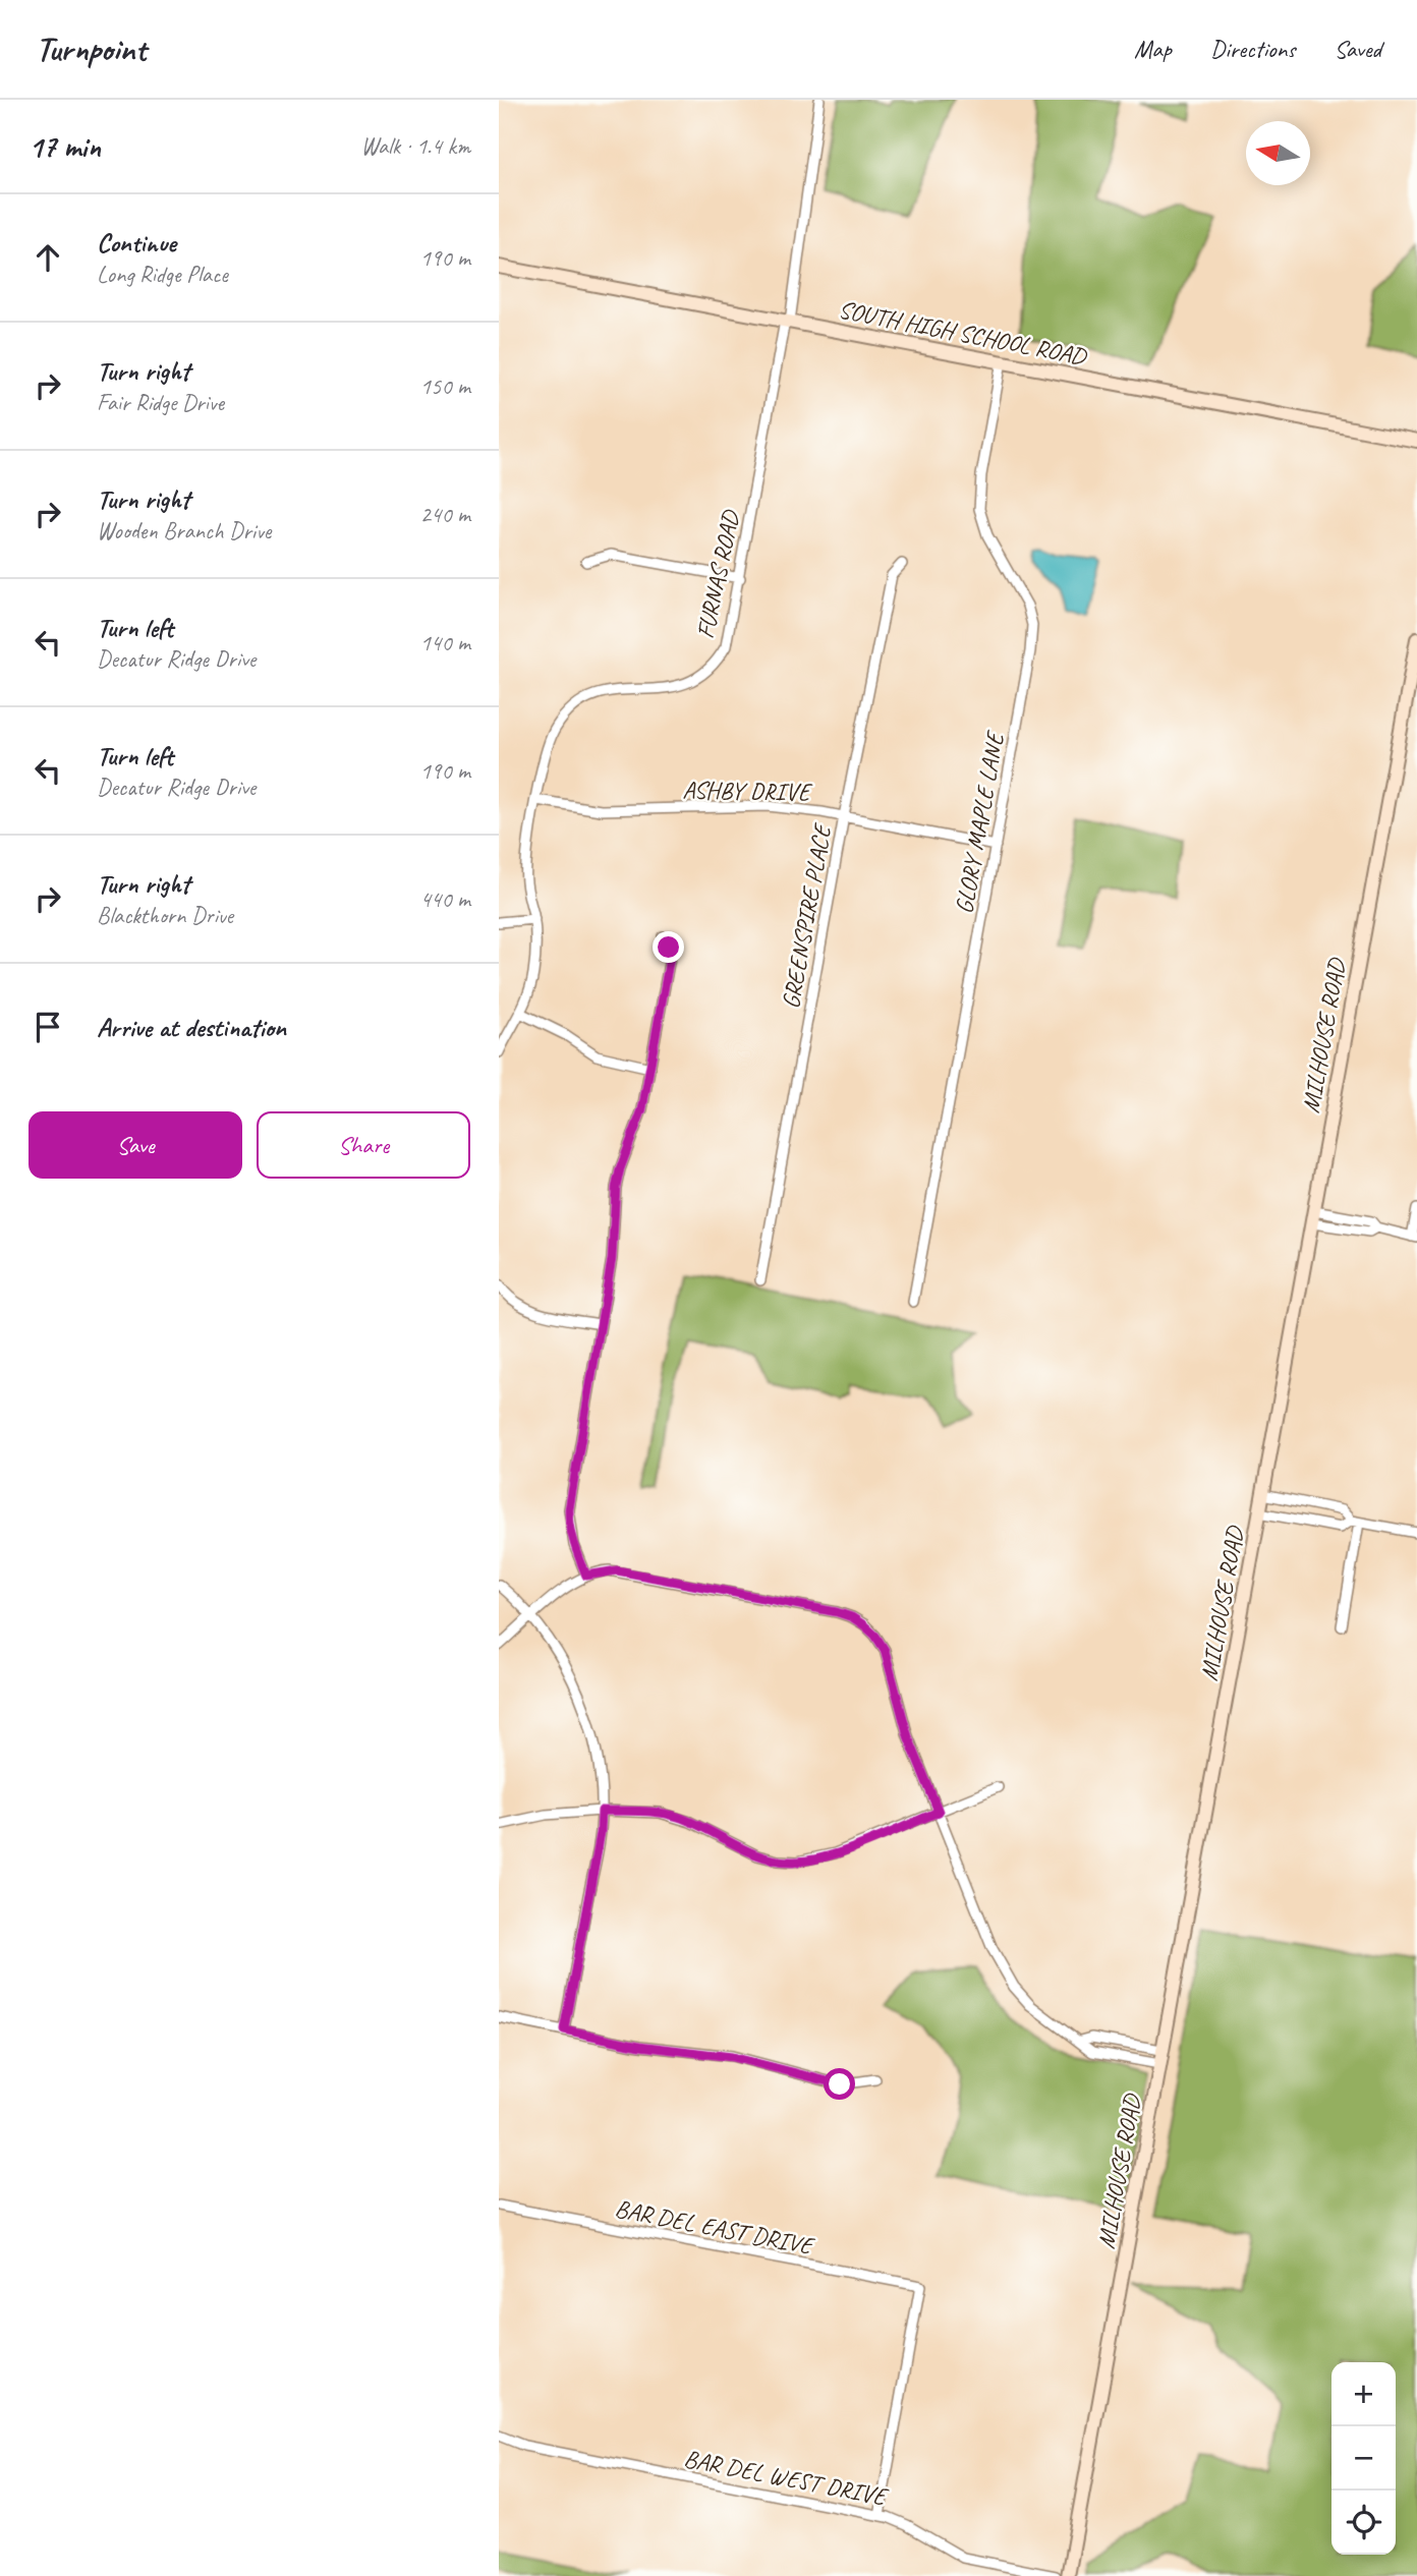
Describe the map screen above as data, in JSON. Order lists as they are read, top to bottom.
{
  "streets": {
    "street": [
      "SOUTH HIGH SCHOOL ROAD",
      "FURNAS ROAD",
      "ASHBY DRIVE",
      "GLORY MAPLE LANE",
      "GREENSPIRE PLACE",
      "MILHOUSE ROAD",
      "BAR DEL EAST DRIVE",
      "BAR DEL WEST DRIVE"
    ]
  },
  "crossings": [
    ["SOUTH HIGH SCHOOL ROAD", "FURNAS ROAD"],
    ["SOUTH HIGH SCHOOL ROAD", "GLORY MAPLE LANE"],
    ["FURNAS ROAD", "ASHBY DRIVE"],
    ["ASHBY DRIVE", "GLORY MAPLE LANE"],
    ["ASHBY DRIVE", "GREENSPIRE PLACE"],
    ["BAR DEL EAST DRIVE", "BAR DEL WEST DRIVE"]
  ],
  "north": "left",
  "page": {
    "header": "Turnpoint",
    "nav": ["Map", "Directions", "Saved"],
    "heading": ["17 min", "Walk · 1.4 km"],
    "list": [
      ["Continue", "Long Ridge Place", "190 m"],
      ["Turn right", "Fair Ridge Drive", "150 m"],
      ["Turn right", "Wooden Branch Drive", "240 m"],
      ["Turn left", "Decatur Ridge Drive", "140 m"],
      ["Turn left", "Decatur Ridge Drive", "190 m"],
      ["Turn right", "Blackthorn Drive", "440 m"],
      "Arrive at destination"
    ],
    "buttons": ["Save", "Share"],
    "map_buttons": ["+", "−"]
  }
}
